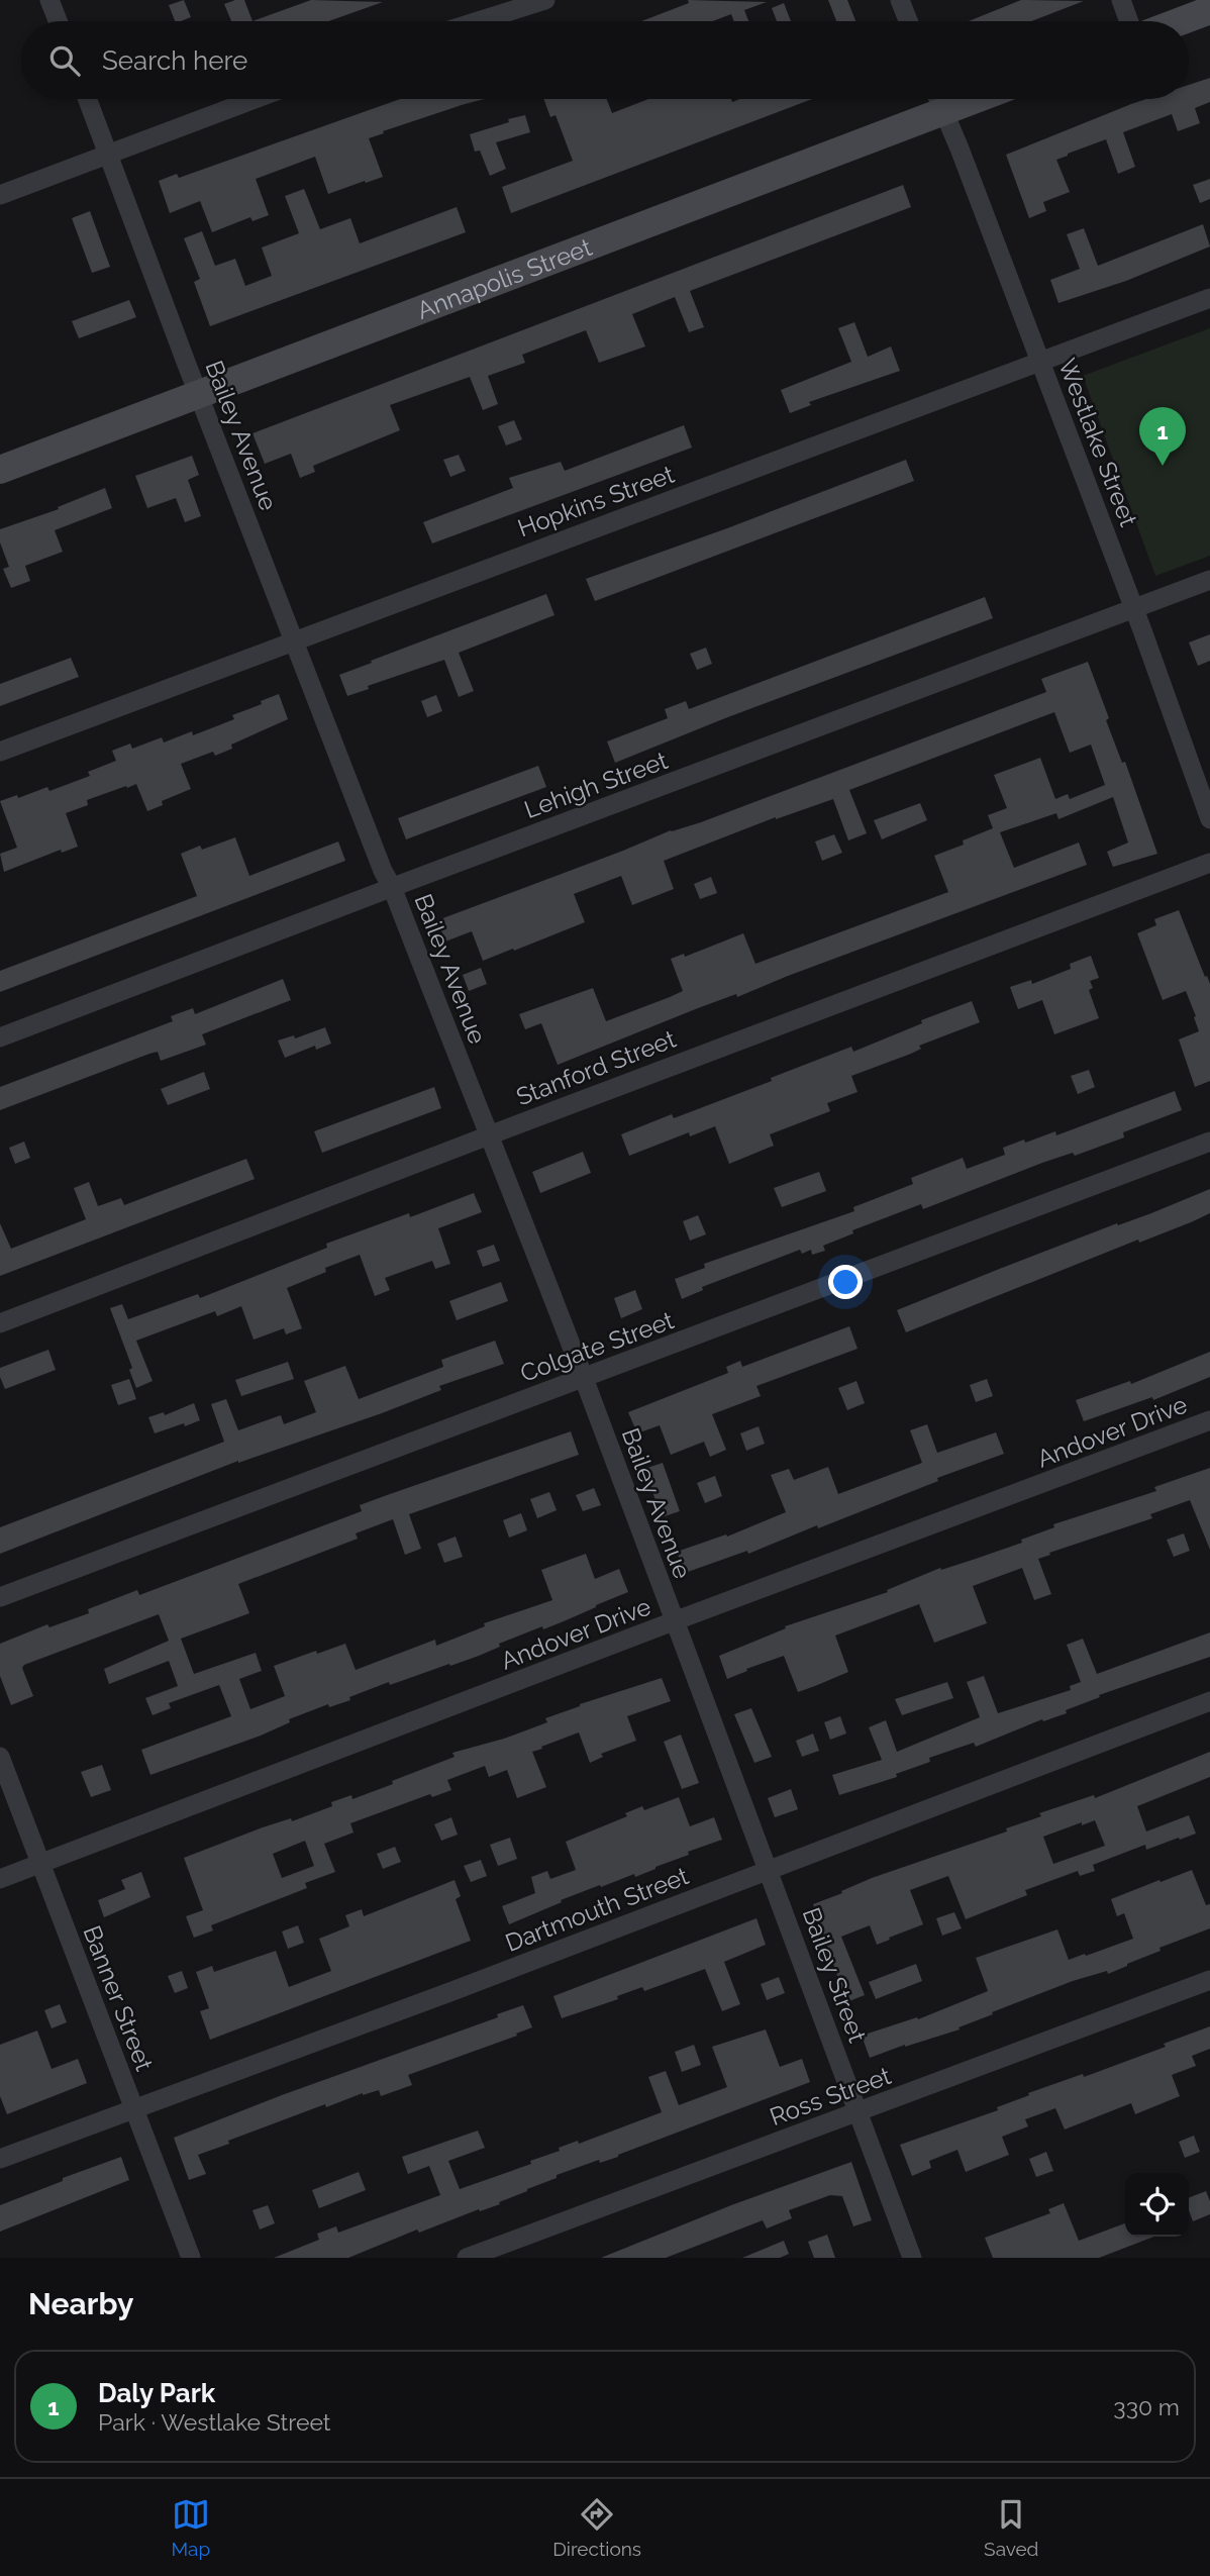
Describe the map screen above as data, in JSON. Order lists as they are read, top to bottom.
{
  "streets": {
    "street": [
      "Annapolis Street",
      "Bailey Avenue",
      "Westlake Street",
      "Hopkins Street",
      "Lehigh Street",
      "Stanford Street",
      "Colgate Street",
      "Andover Drive",
      "Dartmouth Street",
      "Bailey Street",
      "Banner Street",
      "Ross Street"
    ]
  },
  "crossings": [
    ["Annapolis Street", "Bailey Avenue"],
    ["Annapolis Street", "Westlake Street"],
    ["Bailey Avenue", "Hopkins Street"],
    ["Bailey Avenue", "Lehigh Street"],
    ["Bailey Avenue", "Stanford Street"],
    ["Bailey Avenue", "Colgate Street"],
    ["Bailey Avenue", "Andover Drive"],
    ["Bailey Avenue", "Dartmouth Street"],
    ["Bailey Avenue", "Bailey Street"],
    ["Westlake Street", "Hopkins Street"],
    ["Westlake Street", "Lehigh Street"],
    ["Andover Drive", "Banner Street"],
    ["Dartmouth Street", "Bailey Street"],
    ["Dartmouth Street", "Banner Street"],
    ["Bailey Street", "Ross Street"]
  ],
  "page": {
    "search": "Search here",
    "pins": "1",
    "heading": "Nearby",
    "list": [
      {
        "mark": "1",
        "name": "Daly Park",
        "note": "Park · Westlake Street",
        "value": "330 m"
      }
    ],
    "nav": ["Map", "Directions", "Saved"]
  }
}
